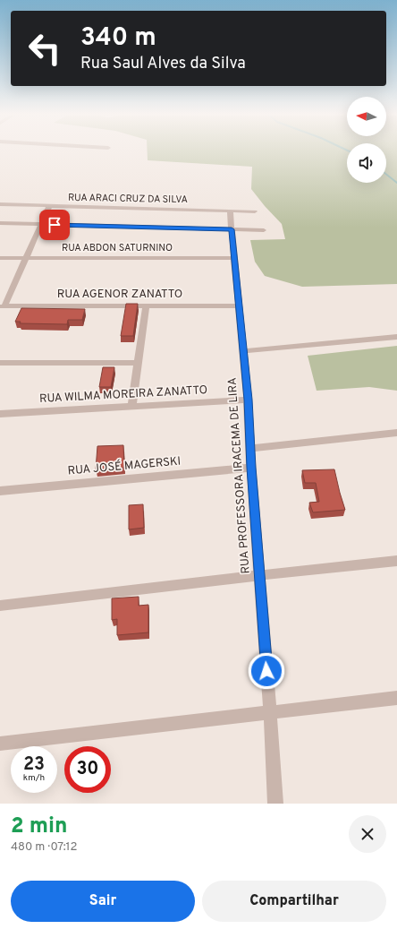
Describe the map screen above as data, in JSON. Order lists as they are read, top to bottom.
{
  "streets": {
    "street": [
      "RUA ARACI CRUZ DA SILVA",
      "RUA ABDON SATURNINO",
      "RUA AGENOR ZANATTO",
      "RUA WILMA MOREIRA ZANATTO",
      "RUA JOSÉ MAGERSKI",
      "RUA PROFESSORA IRACEMA DE LIRA"
    ]
  },
  "crossings": [
    ["RUA ARACI CRUZ DA SILVA", "RUA PROFESSORA IRACEMA DE LIRA"],
    ["RUA ABDON SATURNINO", "RUA PROFESSORA IRACEMA DE LIRA"],
    ["RUA AGENOR ZANATTO", "RUA PROFESSORA IRACEMA DE LIRA"],
    ["RUA WILMA MOREIRA ZANATTO", "RUA PROFESSORA IRACEMA DE LIRA"],
    ["RUA JOSÉ MAGERSKI", "RUA PROFESSORA IRACEMA DE LIRA"]
  ],
  "north": "left",
  "page": {
    "turn": ["340 m", "Rua Saul Alves da Silva"],
    "speed": "23 km/h",
    "limit": "30",
    "heading": ["2 min", "480 m · 07:12"],
    "buttons": ["Sair", "Compartilhar"]
  }
}
